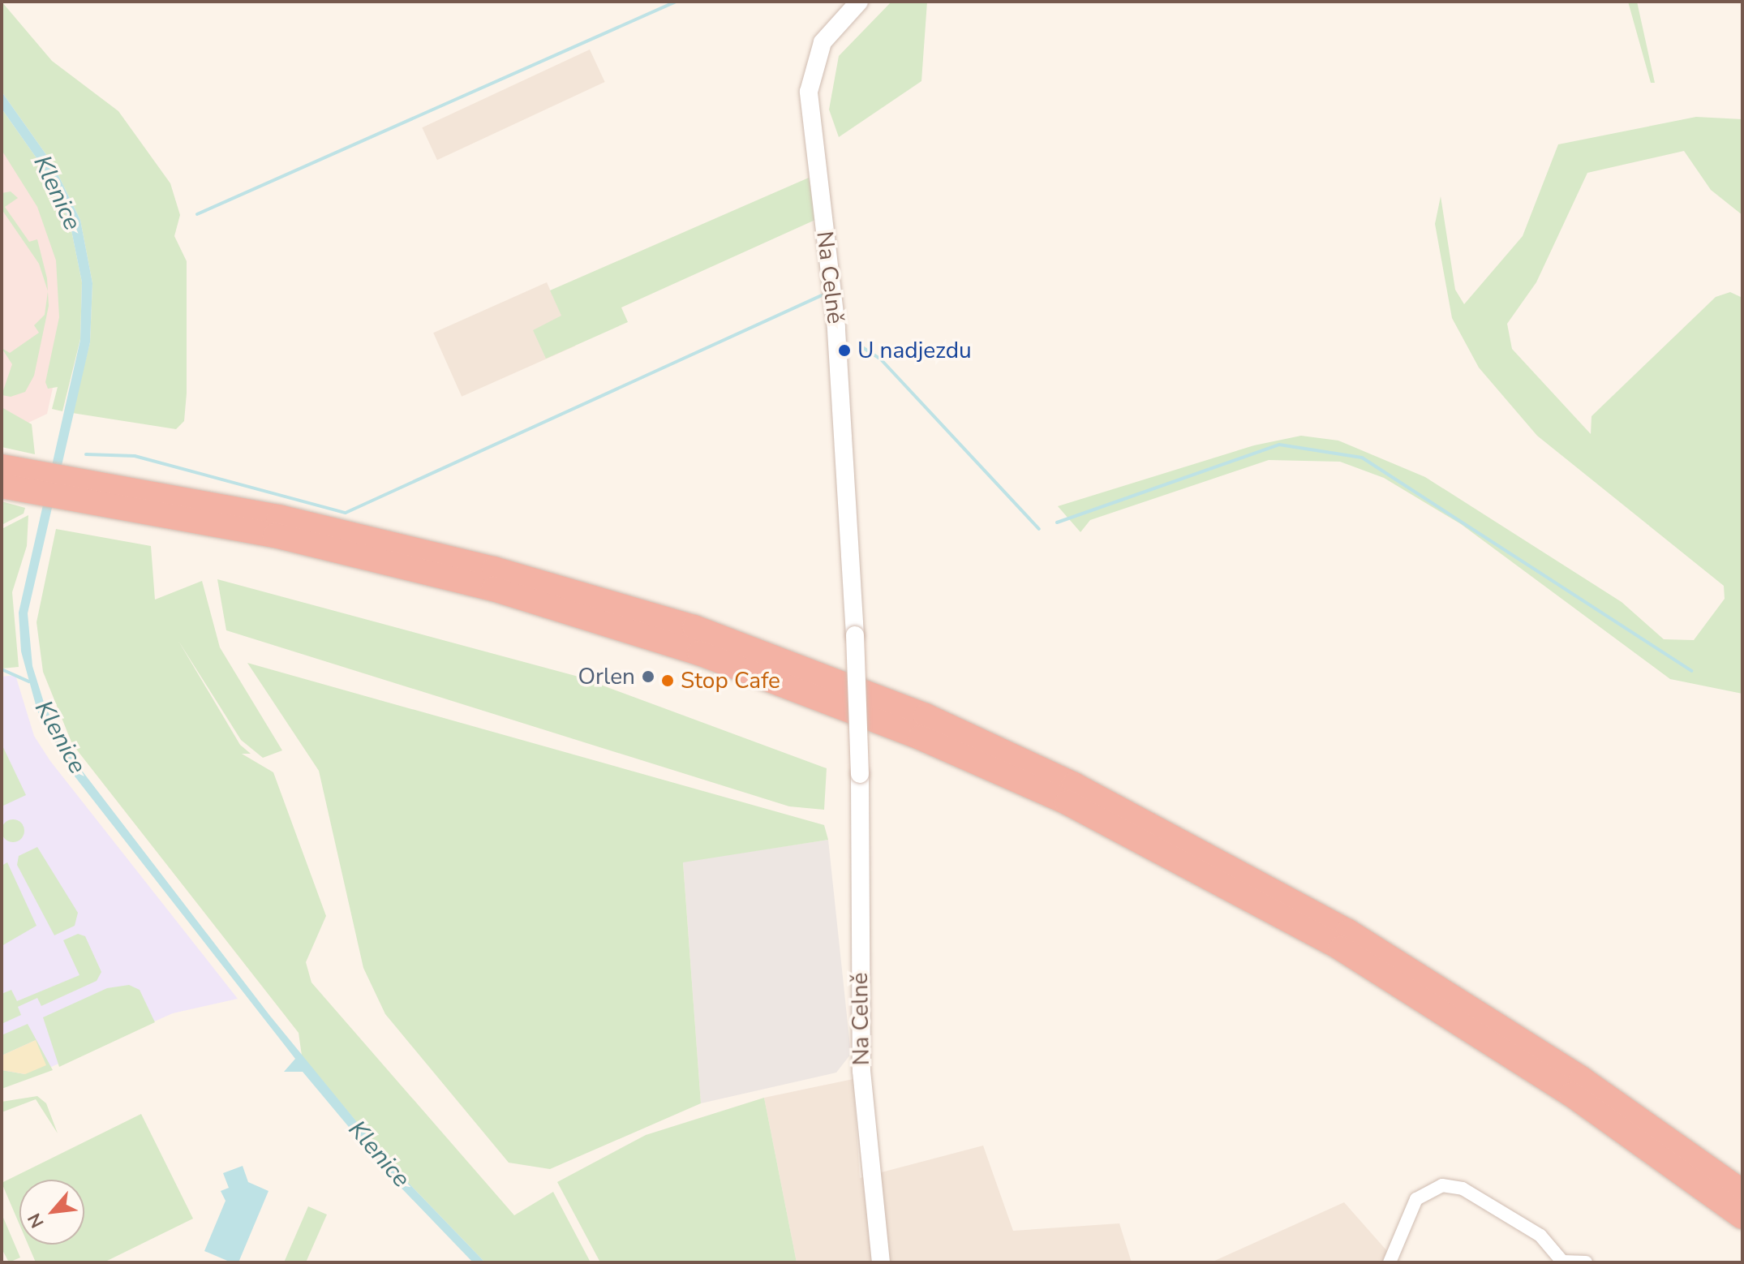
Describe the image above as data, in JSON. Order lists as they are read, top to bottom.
{
  "streets": {
    "street": ["Na Celně"]
  },
  "water": ["Klenice"],
  "places": ["U nadjezdu", "Orlen", "Stop Cafe"],
  "north": "bottom left"
}
